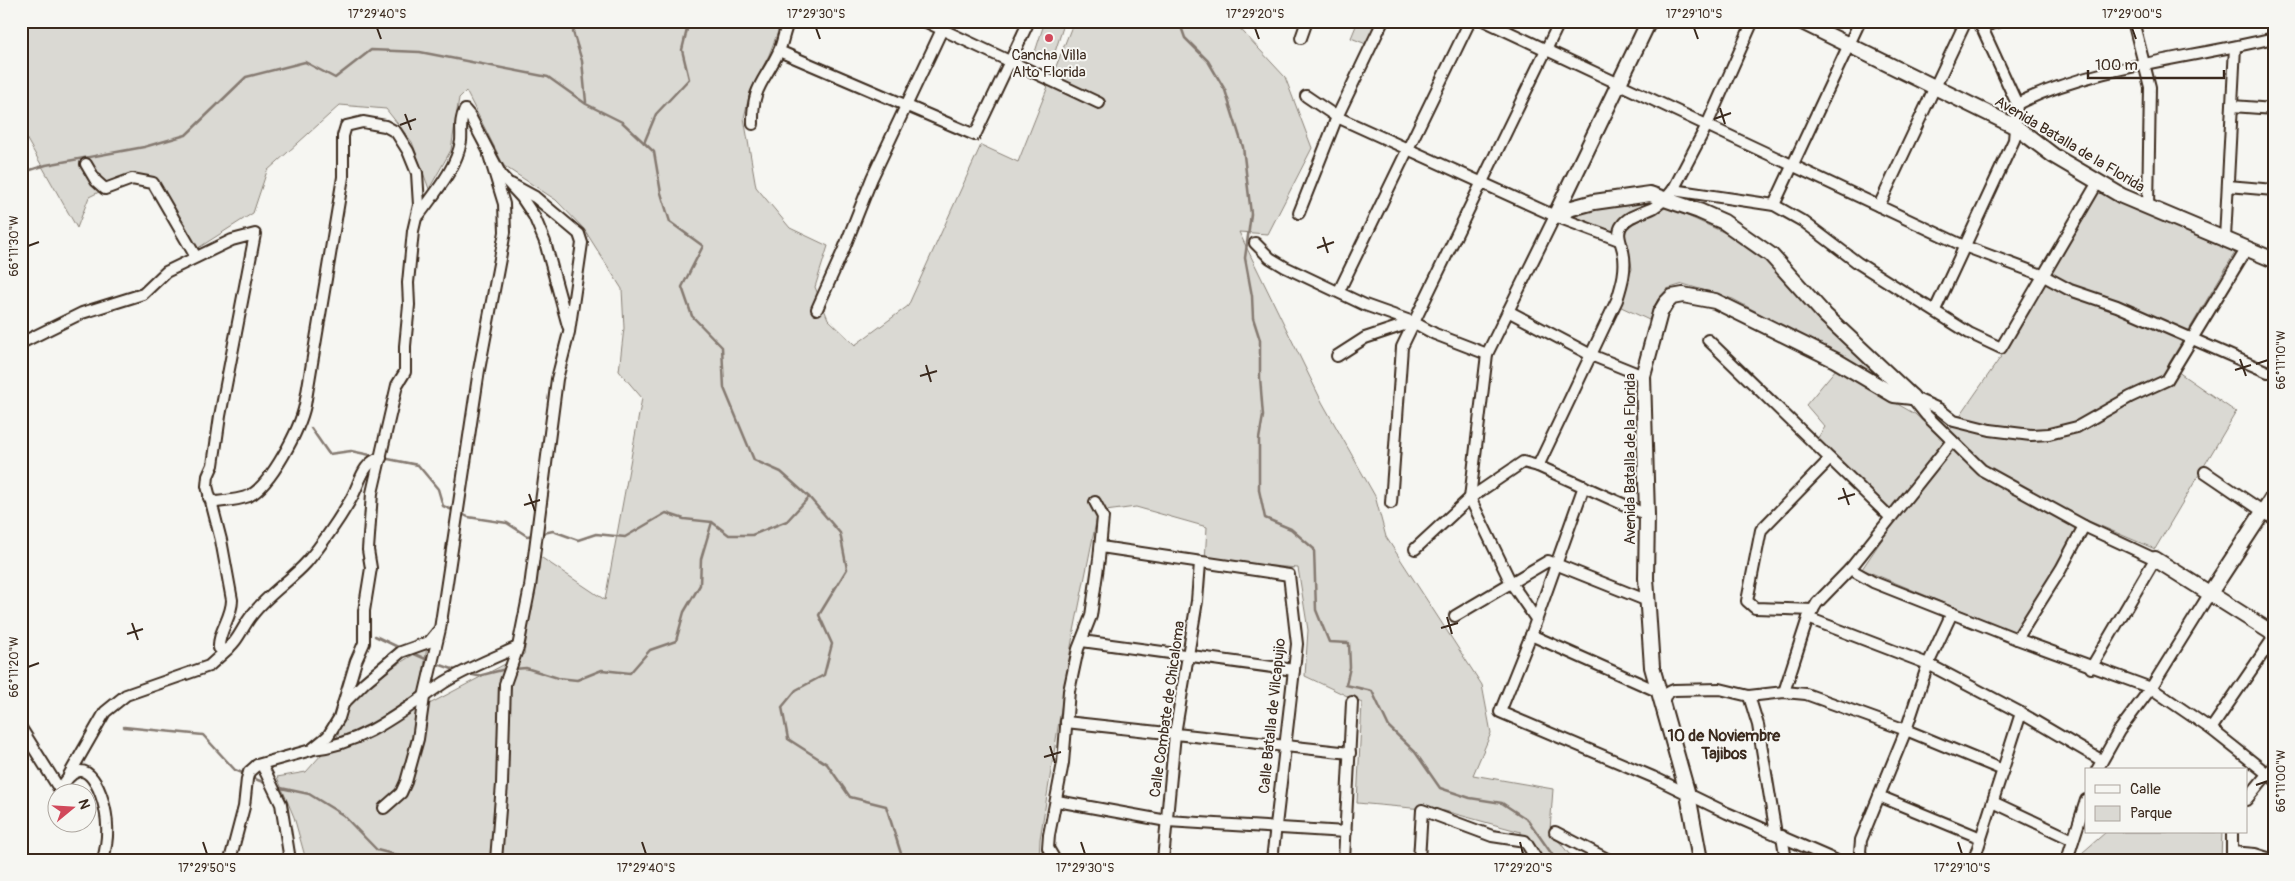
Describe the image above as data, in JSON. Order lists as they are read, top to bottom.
{
  "streets": {
    "street": ["Avenida Batalla de la Florida", "Calle Combate de Chicaloma", "Calle Batalla de Vilcapujio"]
  },
  "crossings": [
    ["Calle Combate de Chicaloma", "Calle Batalla de Vilcapujio"]
  ],
  "districts": ["10 de Noviembre Tajibos"],
  "places": ["Cancha Villa Alto Florida"],
  "legend": ["Calle", "Parque"],
  "scale_bar": "100 m",
  "north": "right",
  "coordinates": [
    "17°29'40\"S",
    "17°29'30\"S",
    "17°29'20\"S",
    "17°29'10\"S",
    "17°29'00\"S",
    "66°11'30\"W",
    "66°11'10\"W",
    "66°11'20\"W",
    "66°11'00\"W",
    "17°29'50\"S"
  ]
}
